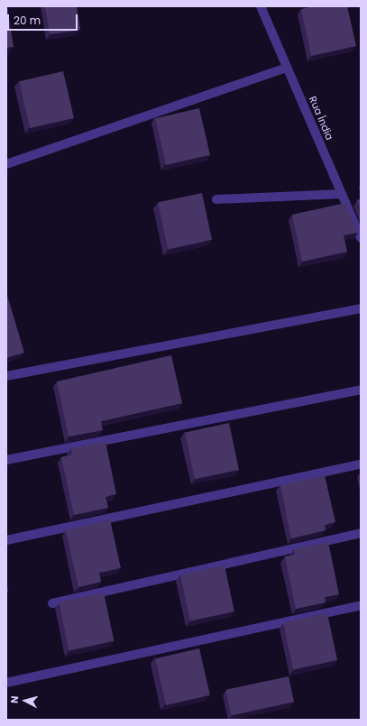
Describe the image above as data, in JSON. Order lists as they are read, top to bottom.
{
  "streets": {
    "street": ["Rua Índia"]
  },
  "scale_bar": "20 m",
  "north": "left"
}
